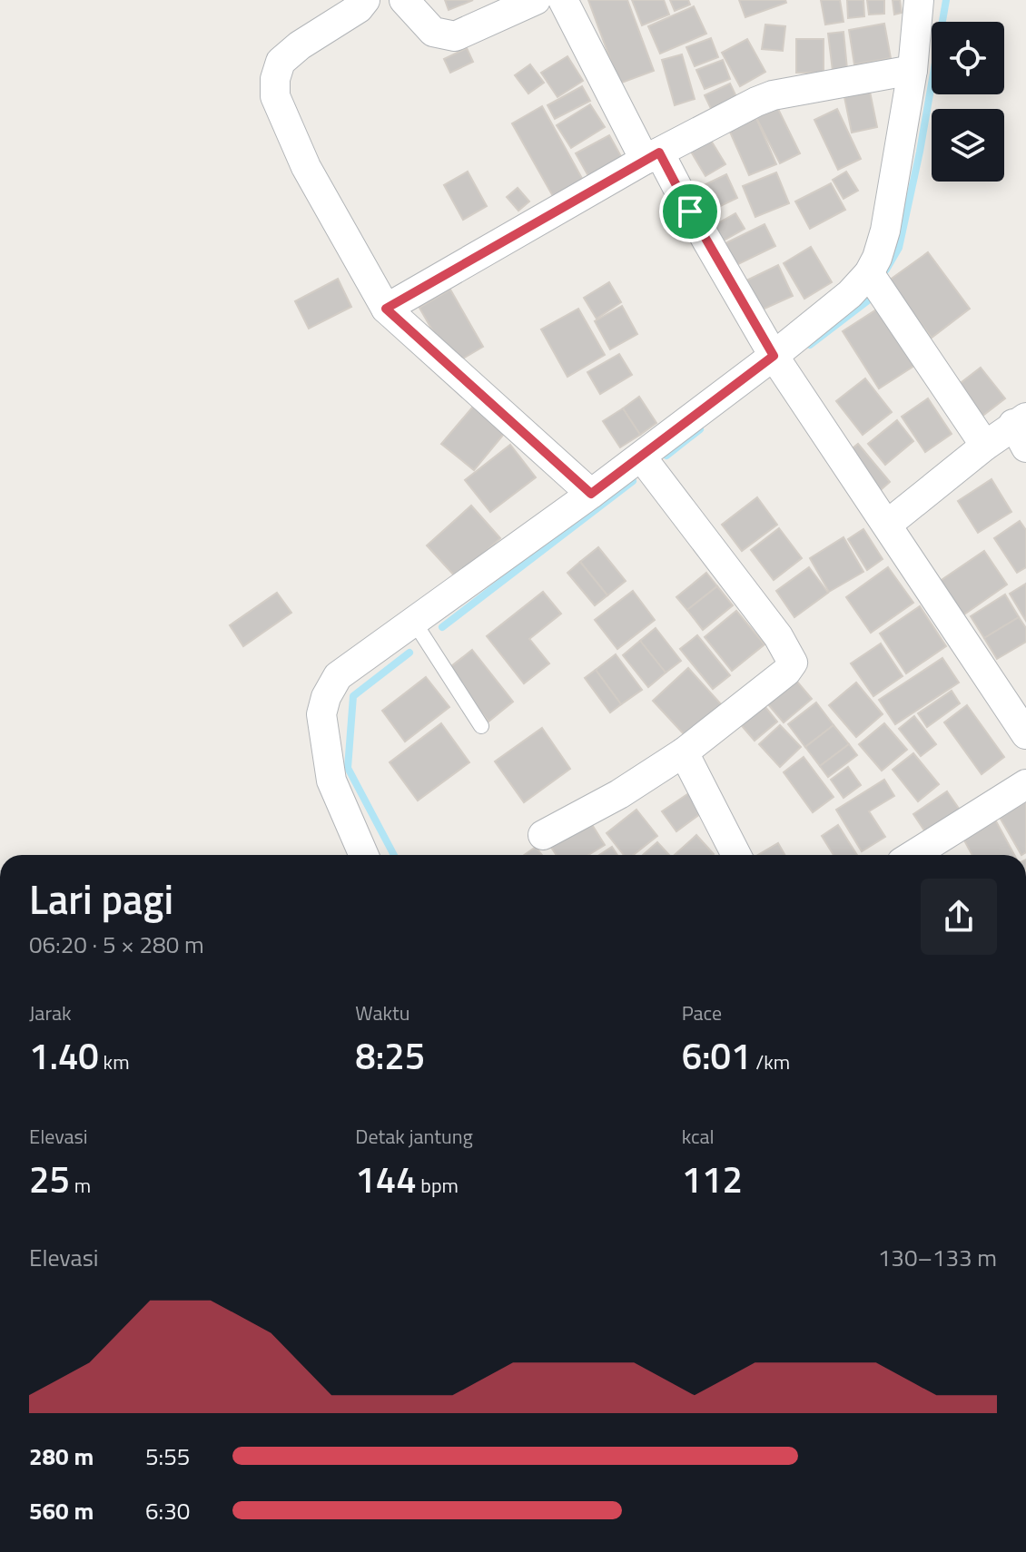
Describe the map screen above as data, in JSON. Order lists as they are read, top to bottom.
{
  "page": {
    "heading": ["Lari pagi", "06:20 · 5 × 280 m"],
    "stats": [
      ["Jarak", "1.40 km"],
      ["Waktu", "8:25"],
      ["Pace", "6:01 /km"],
      ["Elevasi", "25 m"],
      ["Detak jantung", "144 bpm"],
      ["kcal", "112"]
    ],
    "chart": ["Elevasi", "130–133 m"],
    "list": [
      {
        "name": "280 m",
        "note": "5:55"
      },
      {
        "name": "560 m",
        "note": "6:30"
      }
    ]
  }
}
